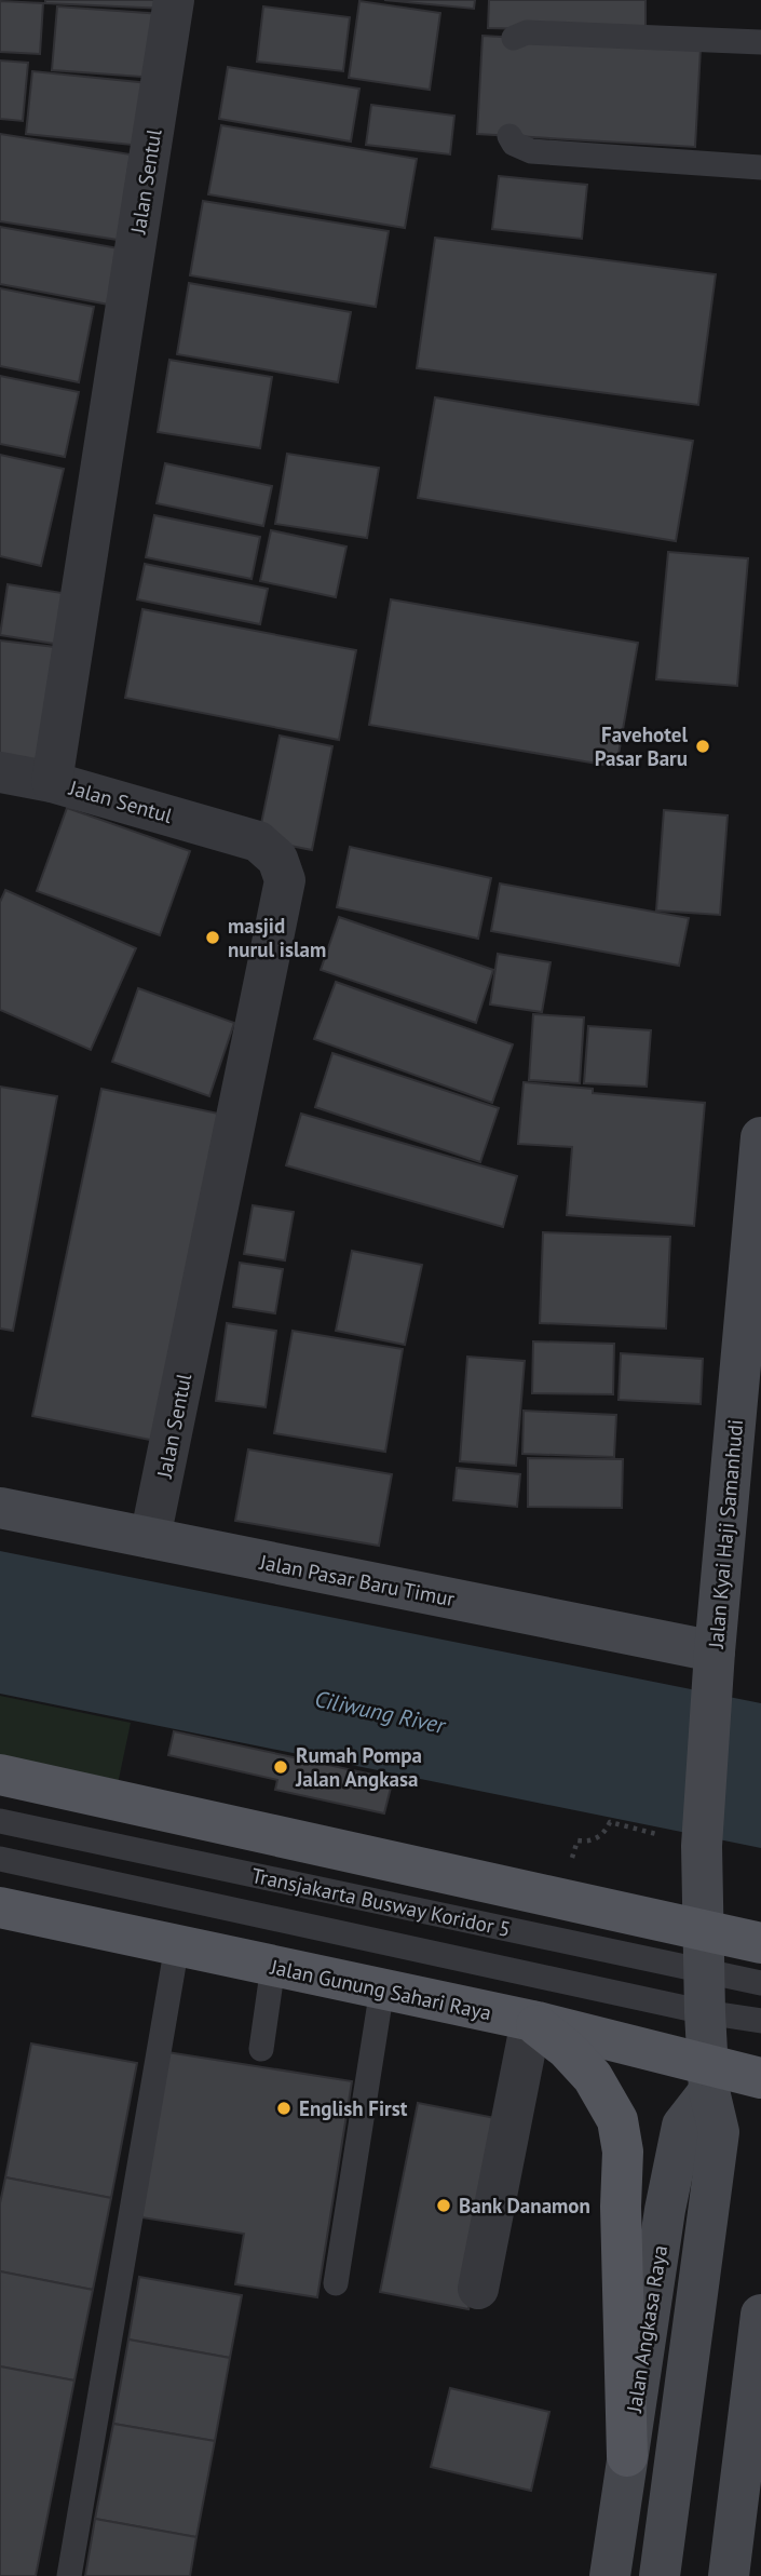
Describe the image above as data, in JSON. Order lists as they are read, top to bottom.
{
  "streets": {
    "main road": [
      "Jalan Kyai Haji Samanhudi",
      "Jalan Pasar Baru Timur",
      "Jalan Gunung Sahari Raya",
      "Jalan Angkasa Raya"
    ],
    "street": ["Jalan Sentul"],
    "lane": ["Transjakarta Busway Koridor 5"]
  },
  "crossings": [
    ["Jalan Sentul", "Jalan Pasar Baru Timur"],
    ["Jalan Kyai Haji Samanhudi", "Jalan Pasar Baru Timur"],
    ["Jalan Kyai Haji Samanhudi", "Jalan Angkasa Raya"],
    ["Transjakarta Busway Koridor 5", "Jalan Angkasa Raya"],
    ["Jalan Gunung Sahari Raya", "Jalan Angkasa Raya"]
  ],
  "water": ["Ciliwung River"],
  "places": [
    "Favehotel Pasar Baru",
    "masjid nurul islam",
    "Rumah Pompa Jalan Angkasa",
    "English First",
    "Bank Danamon"
  ]
}
